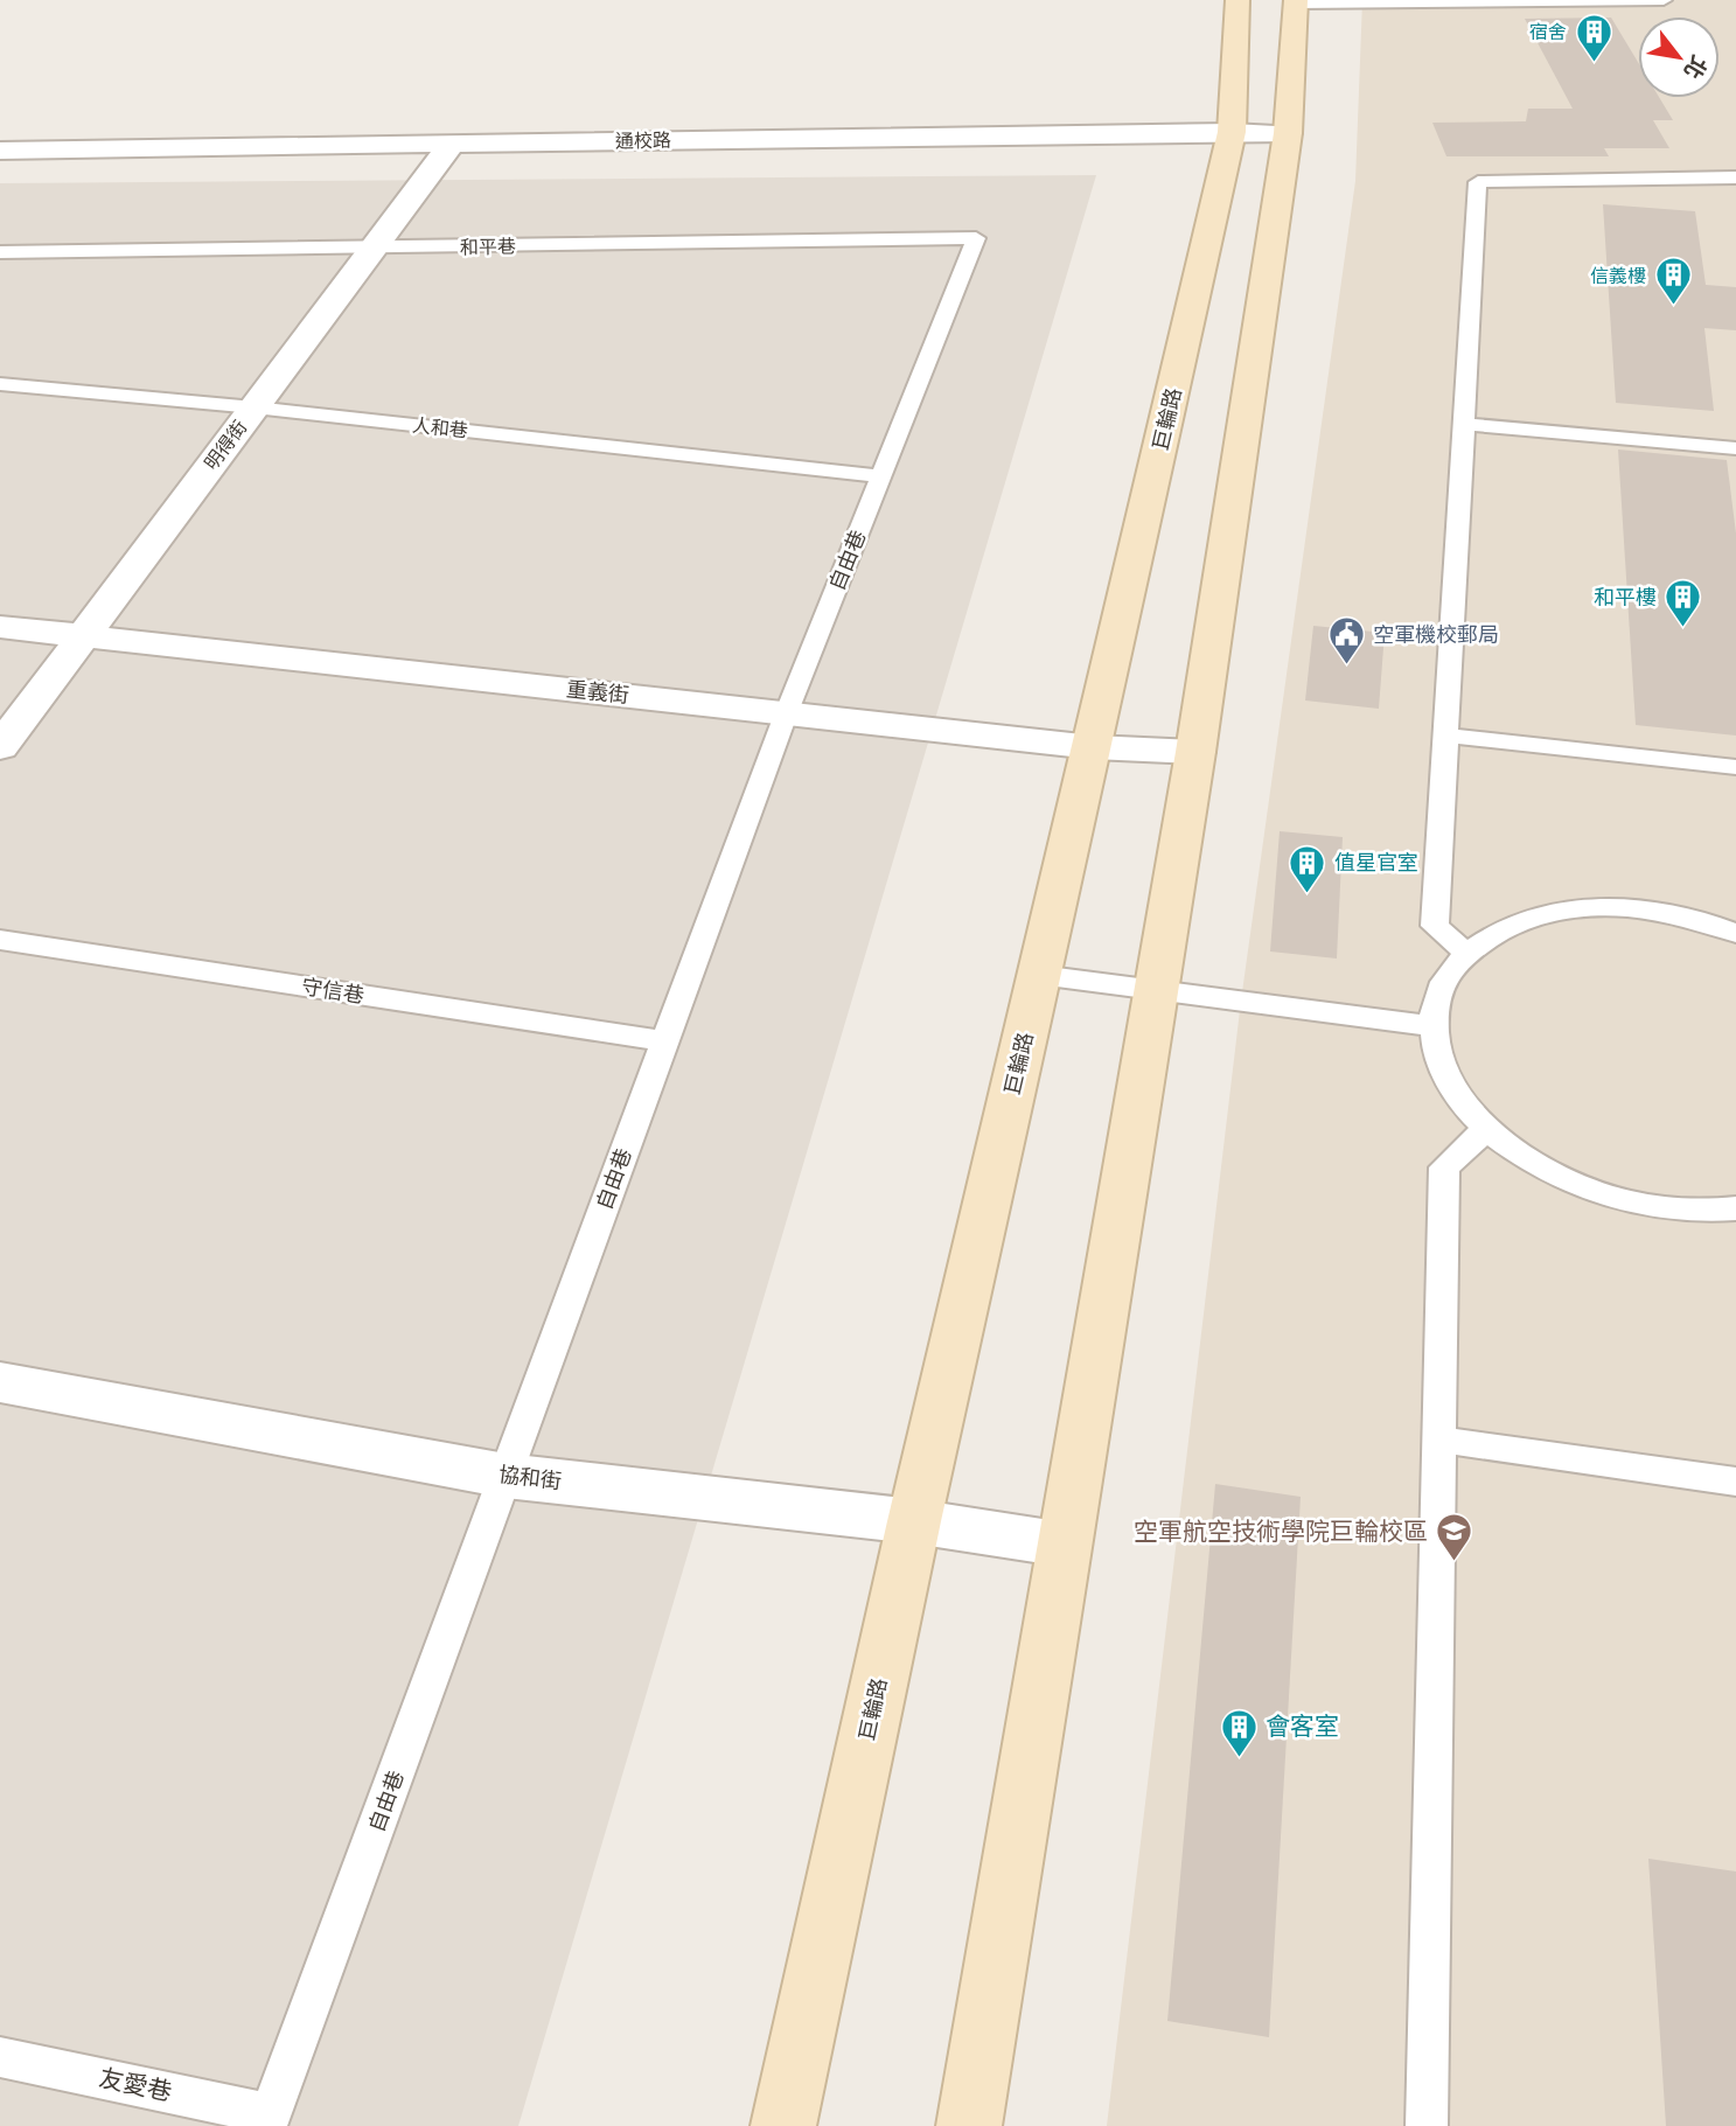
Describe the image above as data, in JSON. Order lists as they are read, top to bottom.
{
  "streets": {
    "street": [
      "通校路",
      "巨輪路",
      "明得街",
      "重義街",
      "協和街"
    ],
    "lane": [
      "和平巷",
      "人和巷",
      "自由巷",
      "守信巷",
      "友愛巷"
    ]
  },
  "crossings": [
    ["通校路", "巨輪路"],
    ["通校路", "明得街"],
    ["和平巷", "明得街"],
    ["和平巷", "自由巷"],
    ["巨輪路", "重義街"],
    ["巨輪路", "協和街"],
    ["人和巷", "明得街"],
    ["人和巷", "自由巷"],
    ["明得街", "重義街"],
    ["自由巷", "重義街"],
    ["自由巷", "守信巷"],
    ["自由巷", "協和街"],
    ["自由巷", "友愛巷"]
  ],
  "places": {
    "building": [
      "宿舍",
      "信義樓",
      "和平樓",
      "值星官室",
      "會客室"
    ],
    "public building": ["空軍機校郵局"],
    "school or university": ["空軍航空技術學院巨輪校區"]
  },
  "north": "bottom right"
}
